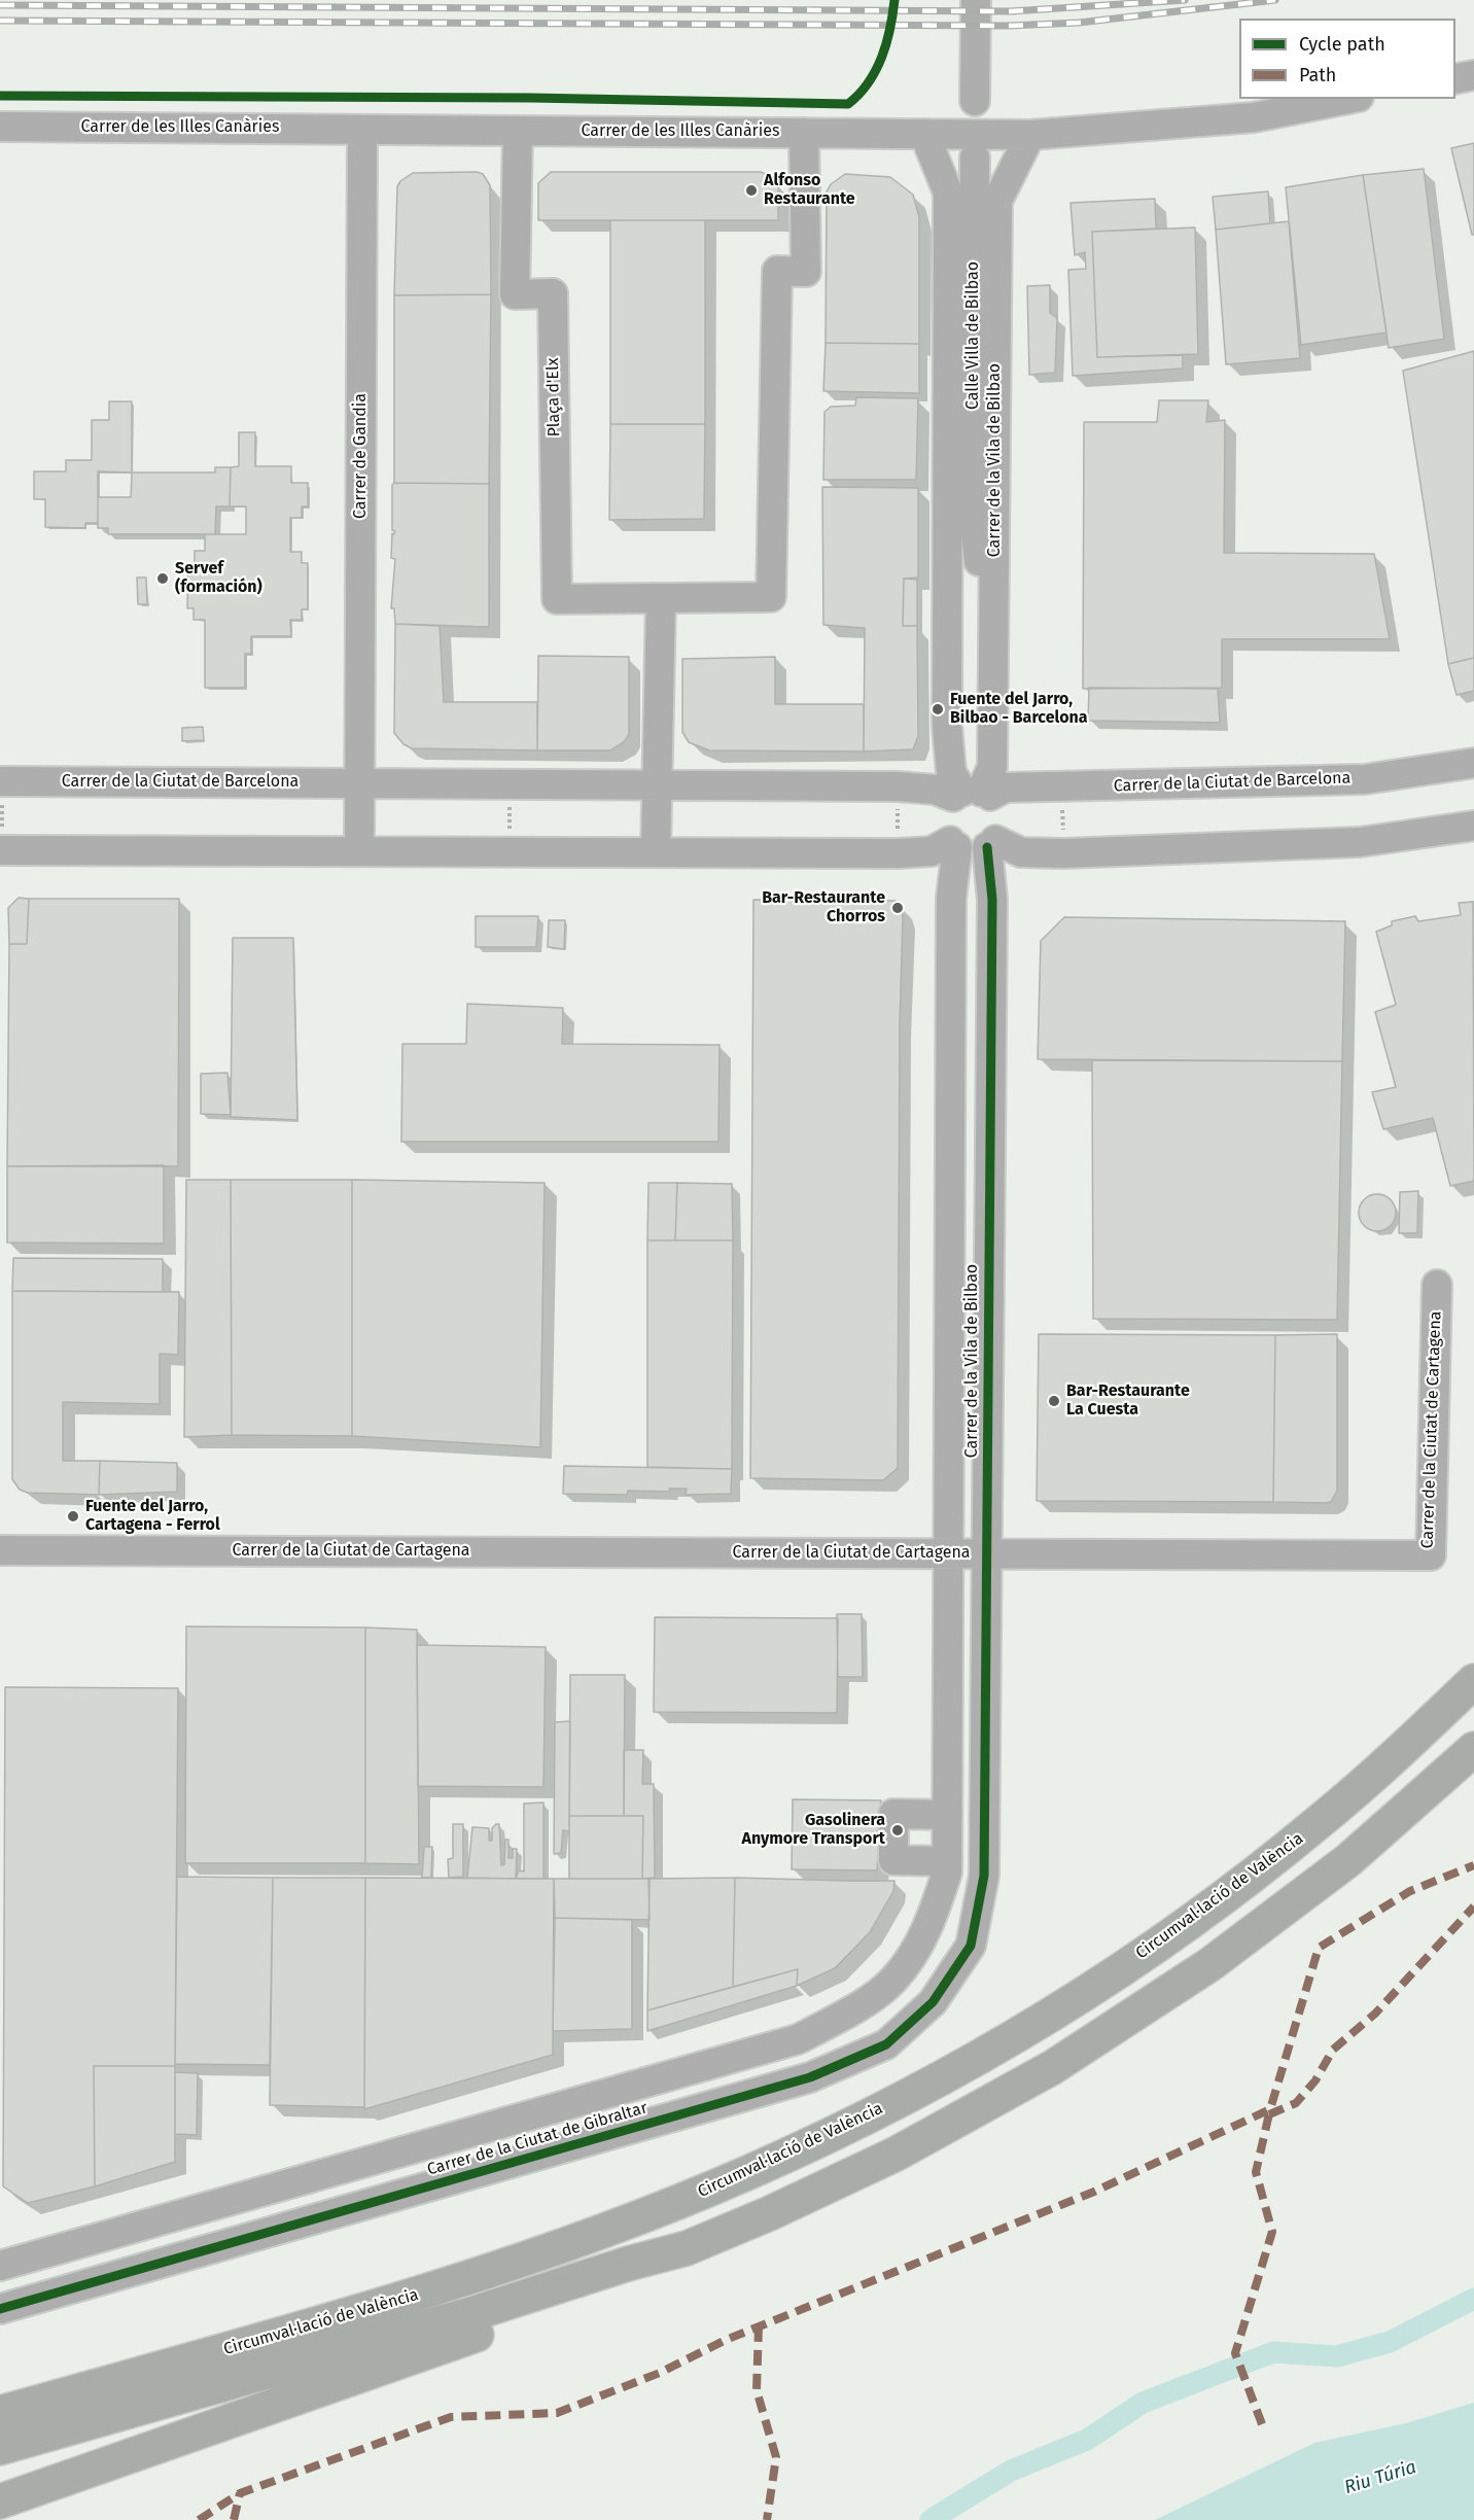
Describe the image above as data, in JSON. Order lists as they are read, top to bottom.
{
  "streets": {
    "highway": ["Circumval·lació de València"],
    "street": [
      "Carrer de les Illes Canàries",
      "Calle Villa de Bilbao",
      "Plaça d'Elx",
      "Carrer de Gandia",
      "Carrer de la Vila de Bilbao",
      "Carrer de la Ciutat de Barcelona",
      "Carrer de la Ciutat de Cartagena",
      "Carrer de la Ciutat de Gibraltar"
    ]
  },
  "crossings": [
    ["Carrer de les Illes Canàries", "Plaça d'Elx"],
    ["Carrer de les Illes Canàries", "Carrer de Gandia"],
    ["Carrer de les Illes Canàries", "Carrer de la Vila de Bilbao"],
    ["Calle Villa de Bilbao", "Carrer de la Vila de Bilbao"],
    ["Carrer de Gandia", "Carrer de la Ciutat de Barcelona"],
    ["Carrer de la Vila de Bilbao", "Carrer de la Ciutat de Barcelona"],
    ["Carrer de la Vila de Bilbao", "Carrer de la Ciutat de Cartagena"],
    ["Carrer de la Vila de Bilbao", "Carrer de la Ciutat de Gibraltar"]
  ],
  "water": ["Riu Túria"],
  "places": [
    "Alfonso Restaurante",
    "Servef (formación)",
    "Fuente del Jarro, Bilbao - Barcelona",
    "Bar-Restaurante Chorros",
    "Bar-Restaurante La Cuesta",
    "Fuente del Jarro, Cartagena - Ferrol",
    "Gasolinera Anymore Transport"
  ],
  "legend": ["Cycle path", "Path"]
}
